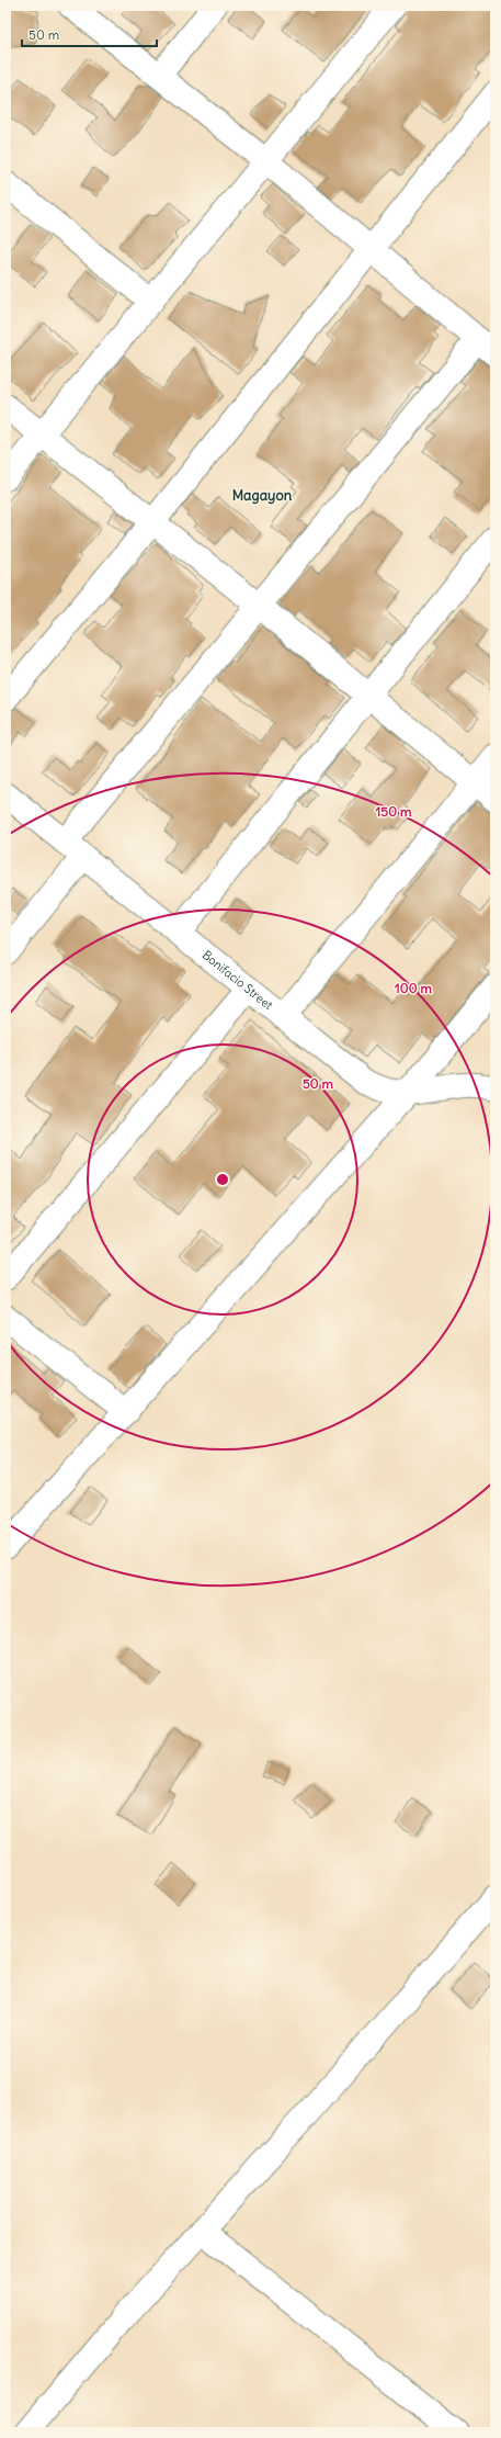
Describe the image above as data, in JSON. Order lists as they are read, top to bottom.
{
  "streets": {
    "street": ["Bonifacio Street"]
  },
  "districts": ["Magayon"],
  "scale_bar": "50 m",
  "rings": ["150 m", "100 m", "50 m"]
}
